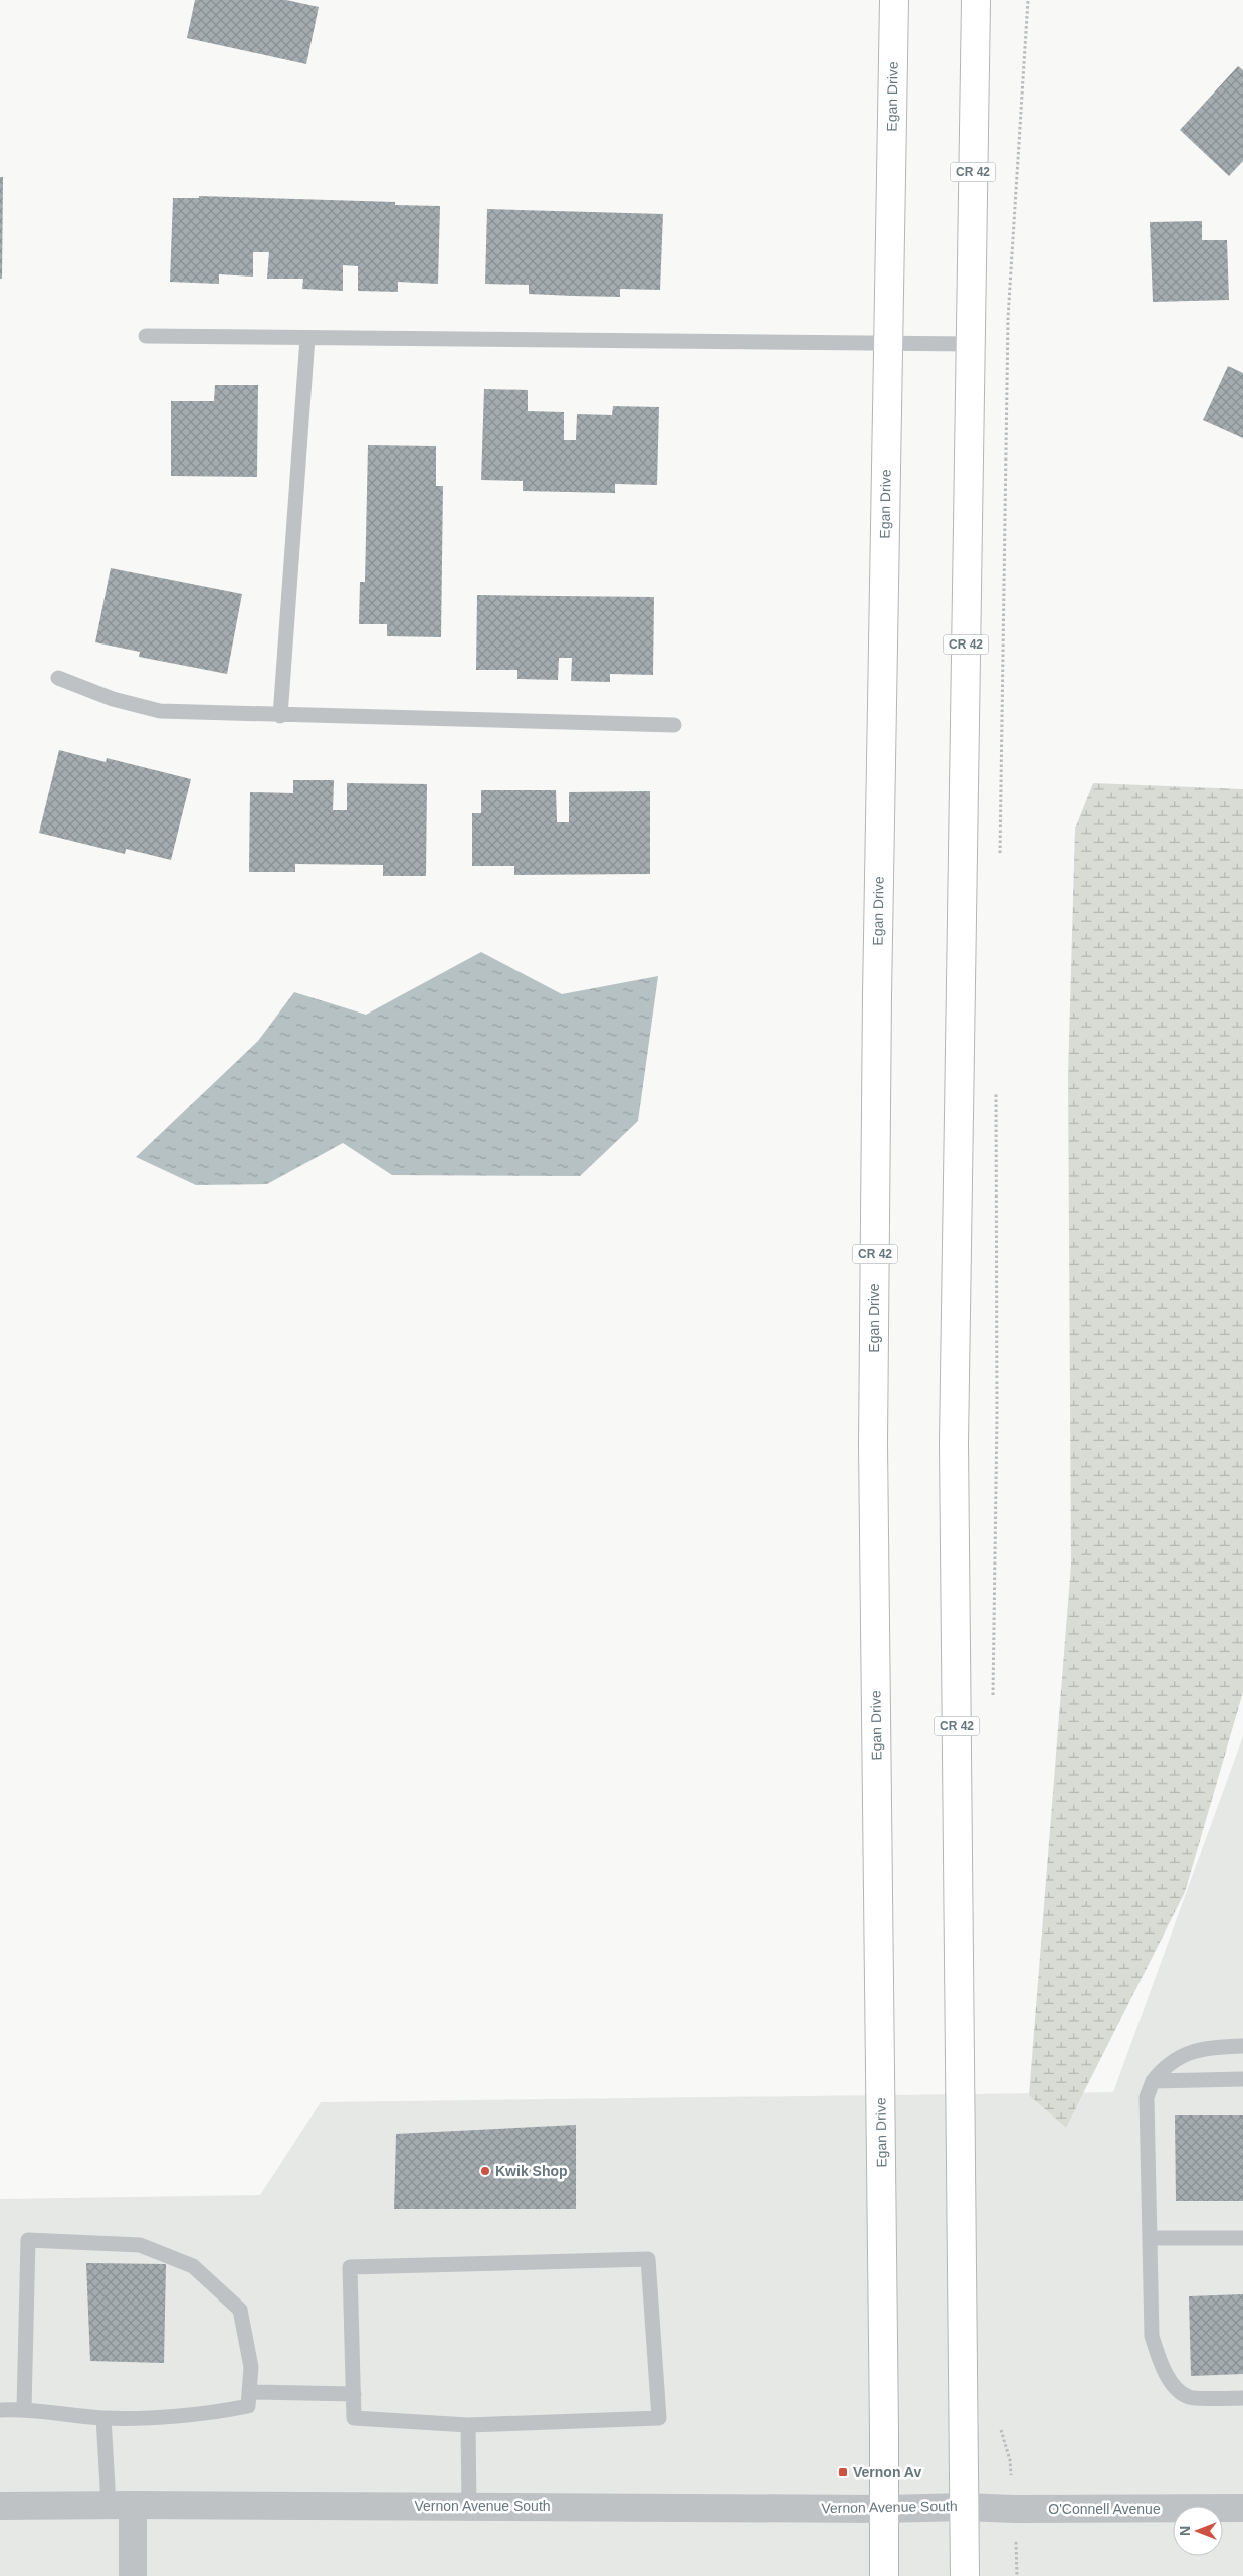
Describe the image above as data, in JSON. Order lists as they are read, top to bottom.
{
  "streets": {
    "highway": ["Egan Drive", "CR 42"],
    "street": ["Vernon Avenue South", "O'Connell Avenue"]
  },
  "crossings": [
    ["Egan Drive", "Vernon Avenue South"],
    ["CR 42", "Vernon Avenue South"],
    ["CR 42", "O'Connell Avenue"],
    ["Vernon Avenue South", "O'Connell Avenue"]
  ],
  "places": {
    "other": ["Kwik Shop"],
    "transit": ["Vernon Av"]
  },
  "north": "left"
}
